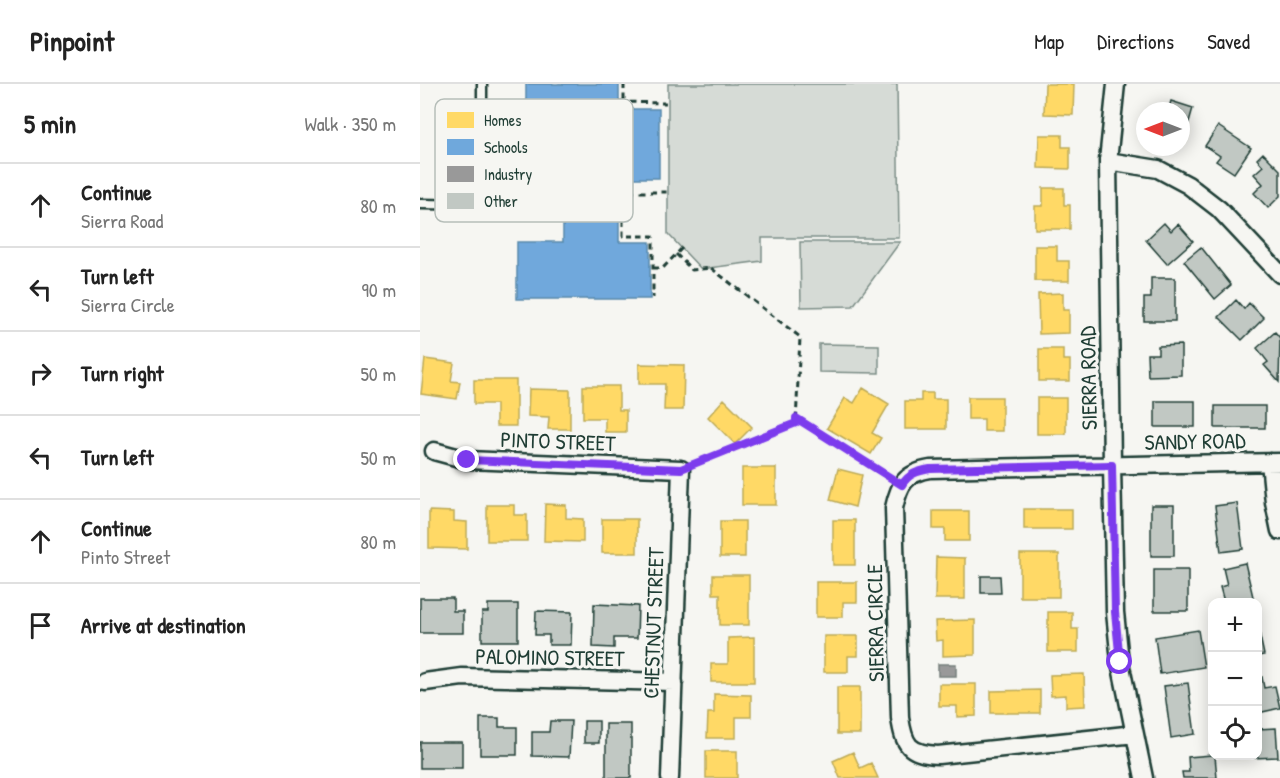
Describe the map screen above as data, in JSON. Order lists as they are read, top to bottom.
{
  "streets": {
    "street": [
      "SIERRA ROAD",
      "PINTO STREET",
      "SANDY ROAD",
      "CHESTNUT STREET",
      "SIERRA CIRCLE",
      "PALOMINO STREET"
    ]
  },
  "crossings": [
    ["SIERRA ROAD", "SANDY ROAD"],
    ["SIERRA ROAD", "SIERRA CIRCLE"],
    ["PINTO STREET", "CHESTNUT STREET"],
    ["CHESTNUT STREET", "PALOMINO STREET"]
  ],
  "legend": [
    "Homes",
    "Schools",
    "Industry",
    "Other"
  ],
  "north": "left",
  "page": {
    "header": "Pinpoint",
    "nav": ["Map", "Directions", "Saved"],
    "heading": ["5 min", "Walk · 350 m"],
    "list": [
      ["Continue", "Sierra Road", "80 m"],
      ["Turn left", "Sierra Circle", "90 m"],
      ["Turn right", "50 m"],
      ["Turn left", "50 m"],
      ["Continue", "Pinto Street", "80 m"],
      "Arrive at destination"
    ],
    "map_buttons": ["+", "−"]
  }
}
